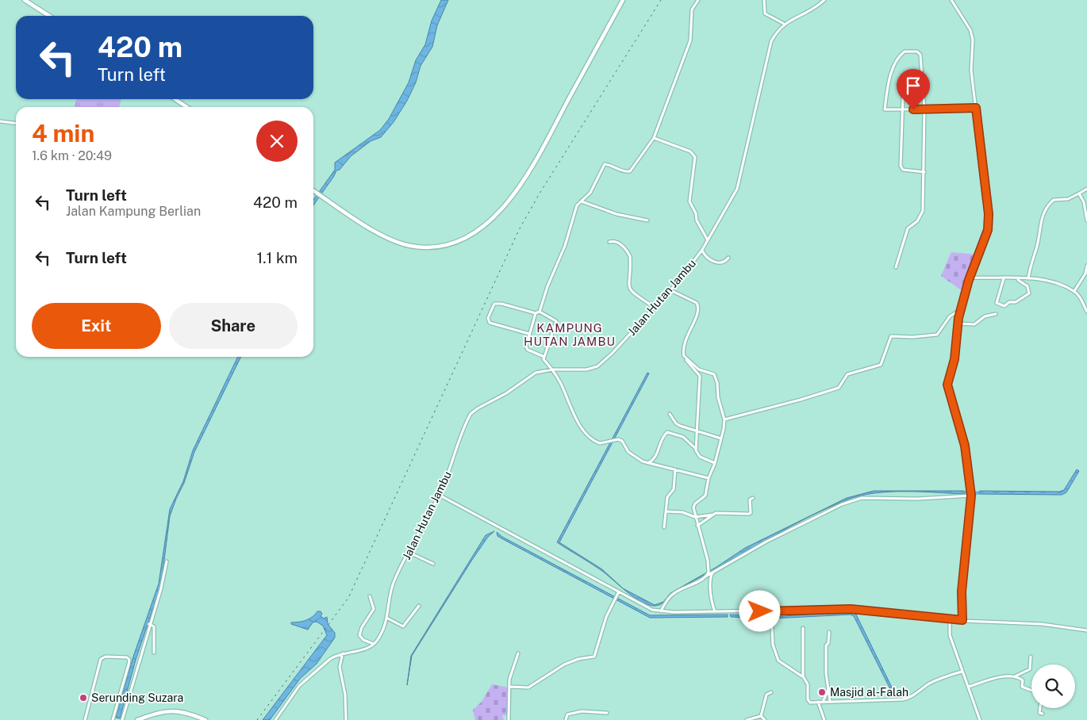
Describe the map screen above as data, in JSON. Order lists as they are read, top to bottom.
{
  "streets": {
    "street": ["Jalan Hutan Jambu"]
  },
  "districts": ["KAMPUNG HUTAN JAMBU"],
  "places": ["Masjid al-Falah", "Serunding Suzara"],
  "page": {
    "turn": ["420 m", "Turn left"],
    "heading": ["4 min", "1.6 km · 20:49"],
    "list": [
      {
        "name": "Turn left",
        "note": "Jalan Kampung Berlian",
        "value": "420 m"
      },
      {
        "name": "Turn left",
        "value": "1.1 km"
      }
    ],
    "buttons": ["Exit", "Share"]
  }
}
